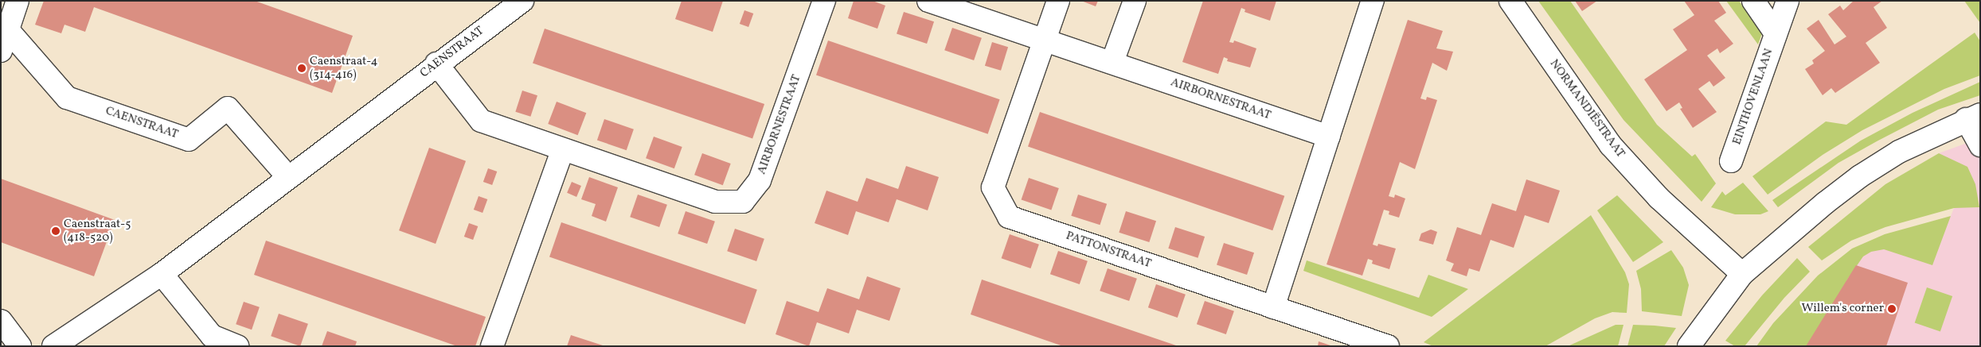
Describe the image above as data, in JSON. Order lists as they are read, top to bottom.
{
  "streets": {
    "street": [
      "CAENSTRAAT",
      "EINTHOVENLAAN",
      "AIRBORNESTRAAT",
      "NORMANDIËSTRAAT",
      "PATTONSTRAAT"
    ]
  },
  "crossings": [
    ["CAENSTRAAT", "AIRBORNESTRAAT"],
    ["AIRBORNESTRAAT", "PATTONSTRAAT"]
  ],
  "places": ["Caenstraat-4 (314-416)", "Caenstraat-5 (418-520)", "Willem's corner"]
}
